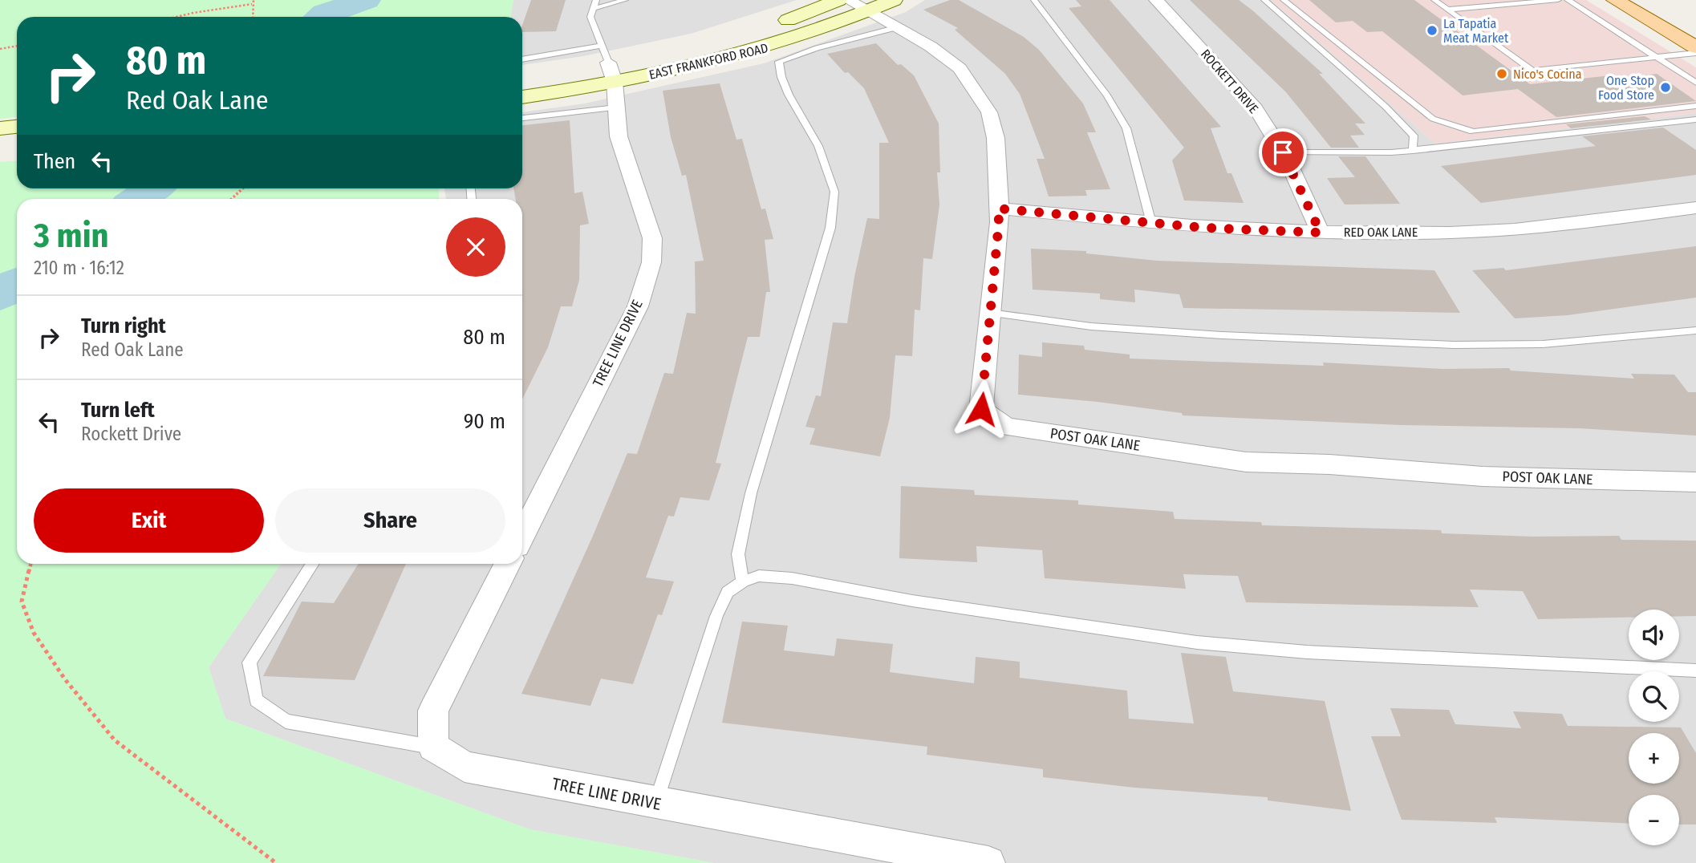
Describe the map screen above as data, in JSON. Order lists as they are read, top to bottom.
{
  "streets": {
    "main road": ["EAST FRANKFORD ROAD"],
    "street": [
      "ROCKETT DRIVE",
      "RED OAK LANE",
      "TREE LINE DRIVE",
      "POST OAK LANE"
    ]
  },
  "crossings": [
    ["EAST FRANKFORD ROAD", "TREE LINE DRIVE"],
    ["EAST FRANKFORD ROAD", "POST OAK LANE"],
    ["ROCKETT DRIVE", "RED OAK LANE"],
    ["RED OAK LANE", "POST OAK LANE"]
  ],
  "places": ["La Tapatia Meat Market", "Nico's Cocina", "One Stop Food Store"],
  "page": {
    "turn": ["80 m", "Red Oak Lane"],
    "then": "Then",
    "heading": ["3 min", "210 m · 16:12"],
    "list": [
      {
        "name": "Turn right",
        "note": "Red Oak Lane",
        "value": "80 m"
      },
      {
        "name": "Turn left",
        "note": "Rockett Drive",
        "value": "90 m"
      }
    ],
    "buttons": ["Exit", "Share"],
    "map_buttons": ["+", "−"]
  }
}
